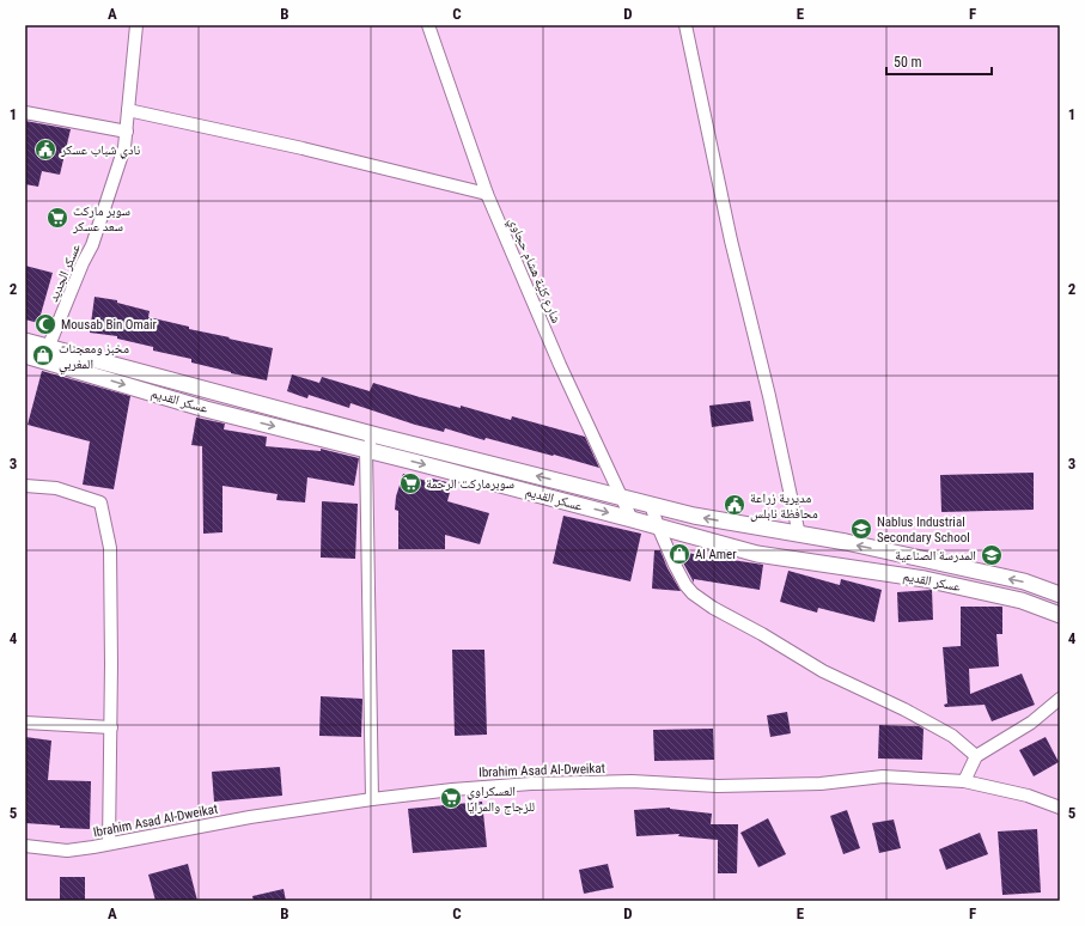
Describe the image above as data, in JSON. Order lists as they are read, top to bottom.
{
  "streets": {
    "street": [
      "شارع كلية هشام حجاوي",
      "عسكر الجديد",
      "عسكر القديم",
      "Ibrahim Asad Al-Dweikat"
    ]
  },
  "crossings": [
    ["شارع كلية هشام حجاوي", "عسكر القديم"],
    ["عسكر الجديد", "عسكر القديم"]
  ],
  "places": {
    "public building": ["نادي شباب عسكر", "مديرية زراعة محافظة نابلس"],
    "supermarket": ["سوبر ماركت سعد عسكر", "سوبرماركت الرحمة", "العسكراوي للزجاج والمرايا"],
    "mosque": ["Mousab Bin Omair"],
    "shop": ["مخبز ومعجنات المغربي", "Al Amer"],
    "school or university": ["Nablus Industrial Secondary School", "المدرسة الصناعية"]
  },
  "scale_bar": "50 m",
  "grid": {
    "columns": [
      "A",
      "B",
      "C",
      "D",
      "E",
      "F"
    ],
    "rows": [
      "1",
      "2",
      "3",
      "4",
      "5"
    ]
  }
}
